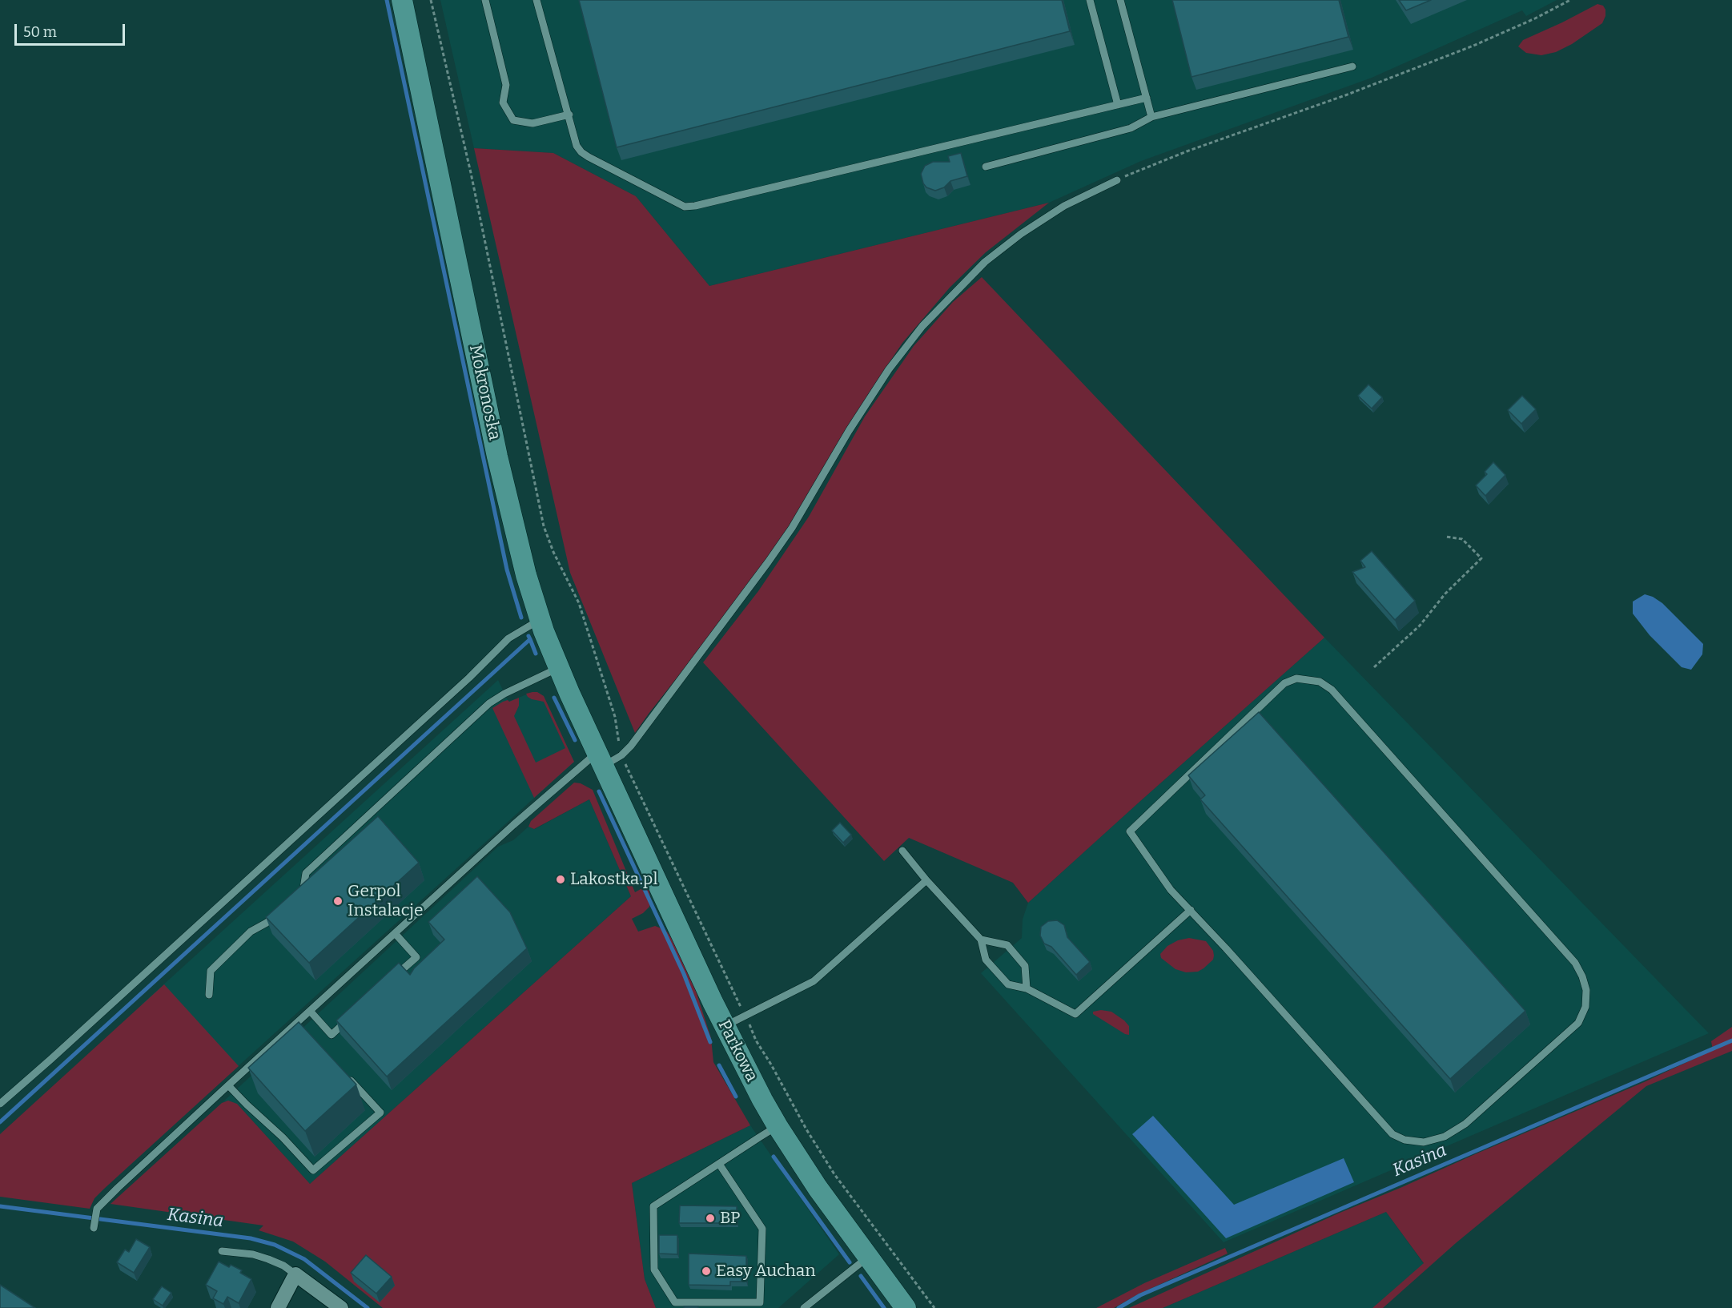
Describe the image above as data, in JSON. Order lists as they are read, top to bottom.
{
  "streets": {
    "main road": ["Mokronoska", "Parkowa"]
  },
  "crossings": [
    ["Mokronoska", "Parkowa"]
  ],
  "water": ["Kasina"],
  "places": [
    "Lakostka.pl",
    "Gerpol Instalacje",
    "BP",
    "Easy Auchan"
  ],
  "scale_bar": "50 m"
}
